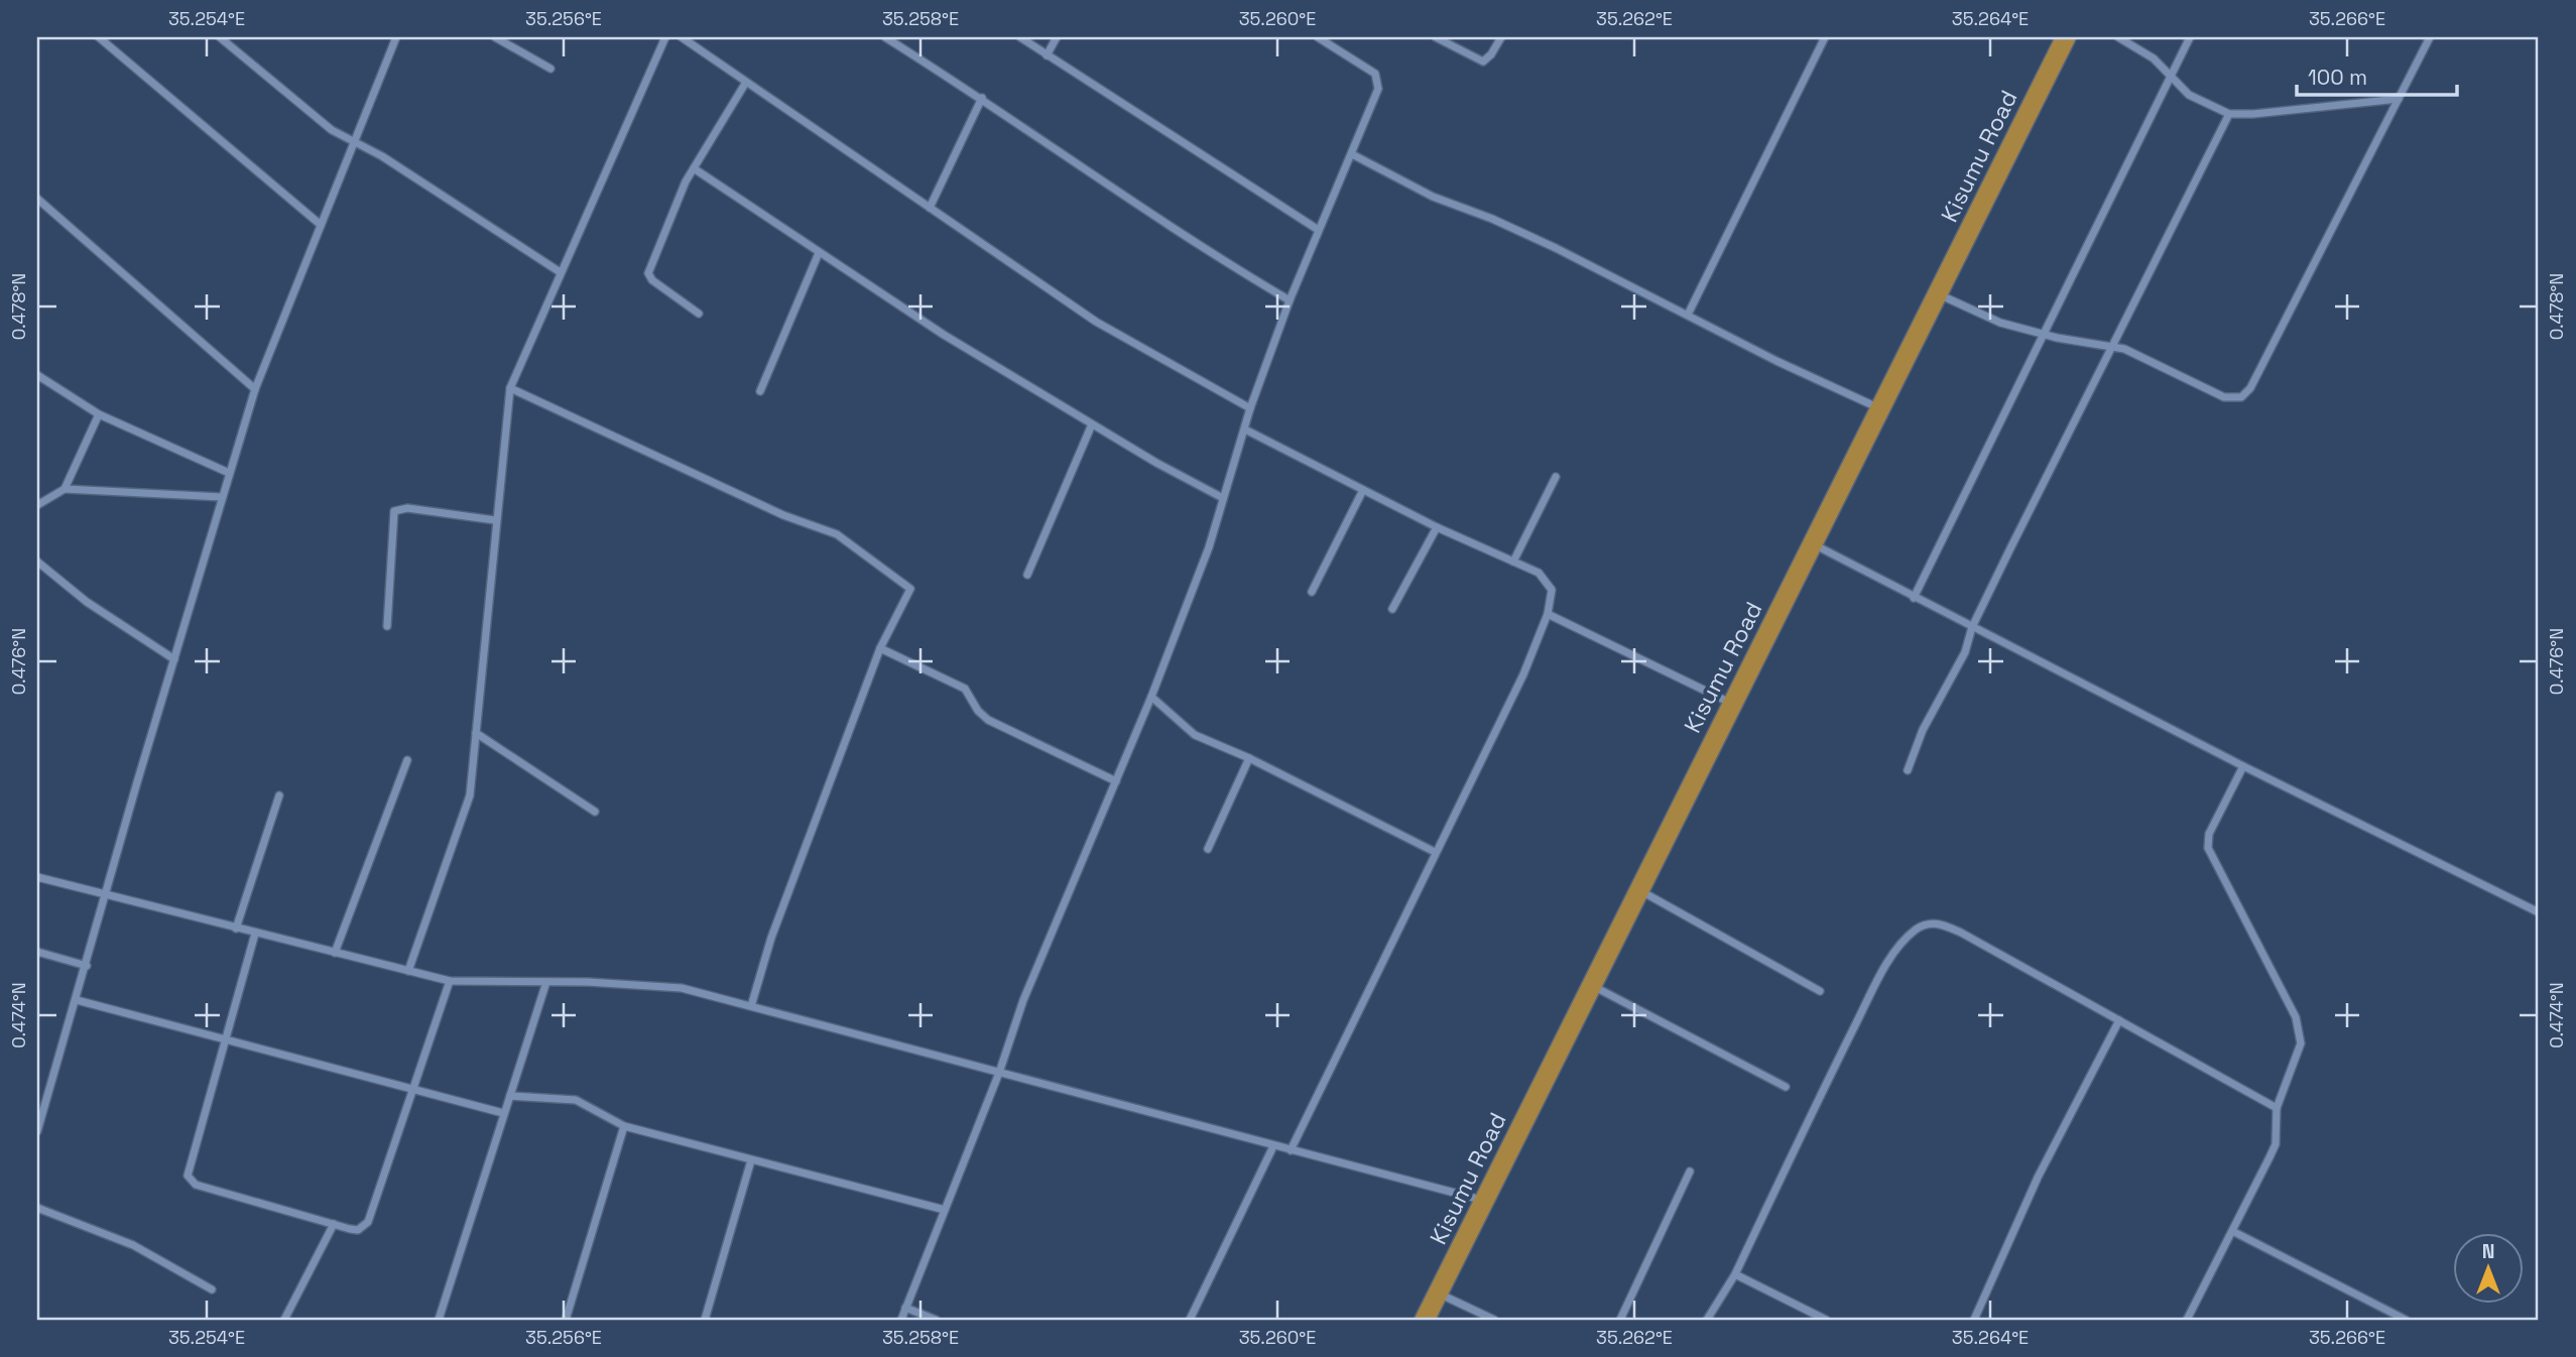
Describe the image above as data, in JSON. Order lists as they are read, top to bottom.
{
  "streets": {
    "highway": ["Kisumu Road"]
  },
  "scale_bar": "100 m",
  "north": "top",
  "coordinates": [
    "35.254°E",
    "35.256°E",
    "35.258°E",
    "35.260°E",
    "35.262°E",
    "35.264°E",
    "35.266°E",
    "0.478°N",
    "0.476°N",
    "0.474°N"
  ]
}
